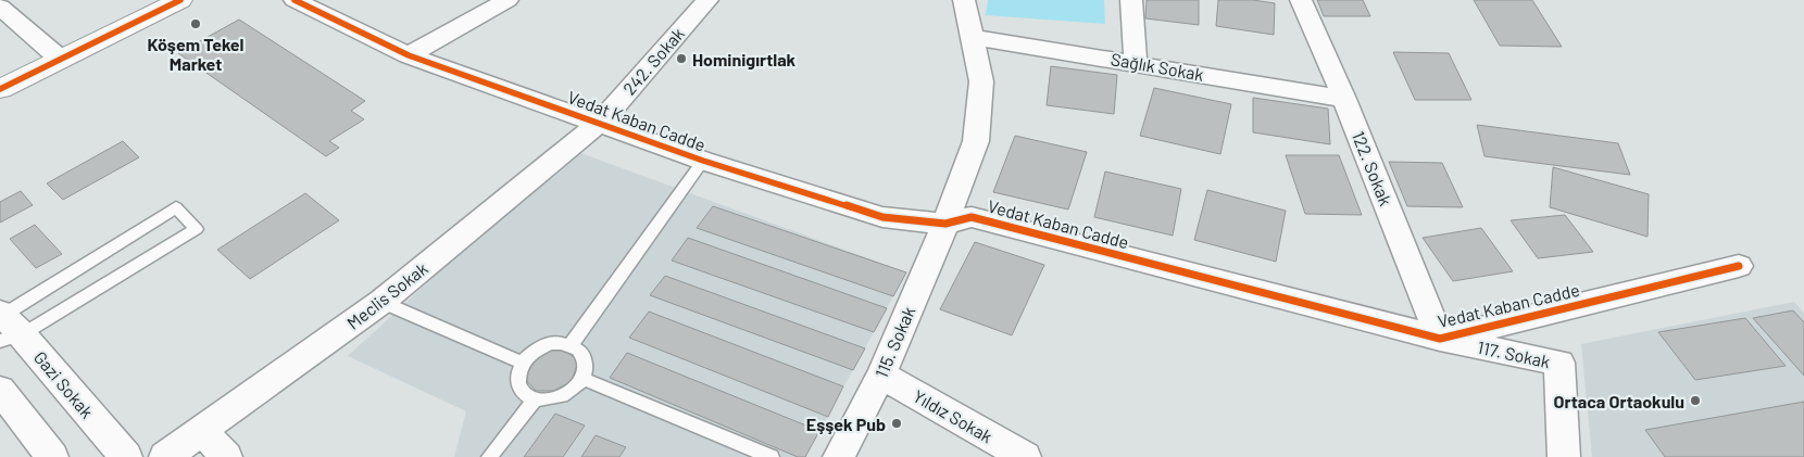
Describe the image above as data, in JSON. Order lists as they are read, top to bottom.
{
  "streets": {
    "street": [
      "242. Sokak",
      "Sağlık Sokak",
      "Vedat Kaban Cadde",
      "122. Sokak",
      "Meclis Sokak",
      "115. Sokak",
      "117. Sokak",
      "Gazi Sokak",
      "Yıldız Sokak"
    ]
  },
  "crossings": [
    ["242. Sokak", "Vedat Kaban Cadde"],
    ["242. Sokak", "Meclis Sokak"],
    ["Sağlık Sokak", "122. Sokak"],
    ["Sağlık Sokak", "115. Sokak"],
    ["Vedat Kaban Cadde", "122. Sokak"],
    ["Vedat Kaban Cadde", "Meclis Sokak"],
    ["Vedat Kaban Cadde", "115. Sokak"],
    ["Vedat Kaban Cadde", "117. Sokak"],
    ["122. Sokak", "117. Sokak"],
    ["115. Sokak", "Yıldız Sokak"]
  ],
  "places": [
    "Köşem Tekel Market",
    "Hominigırtlak",
    "Ortaca Ortaokulu",
    "Eşşek Pub"
  ]
}
